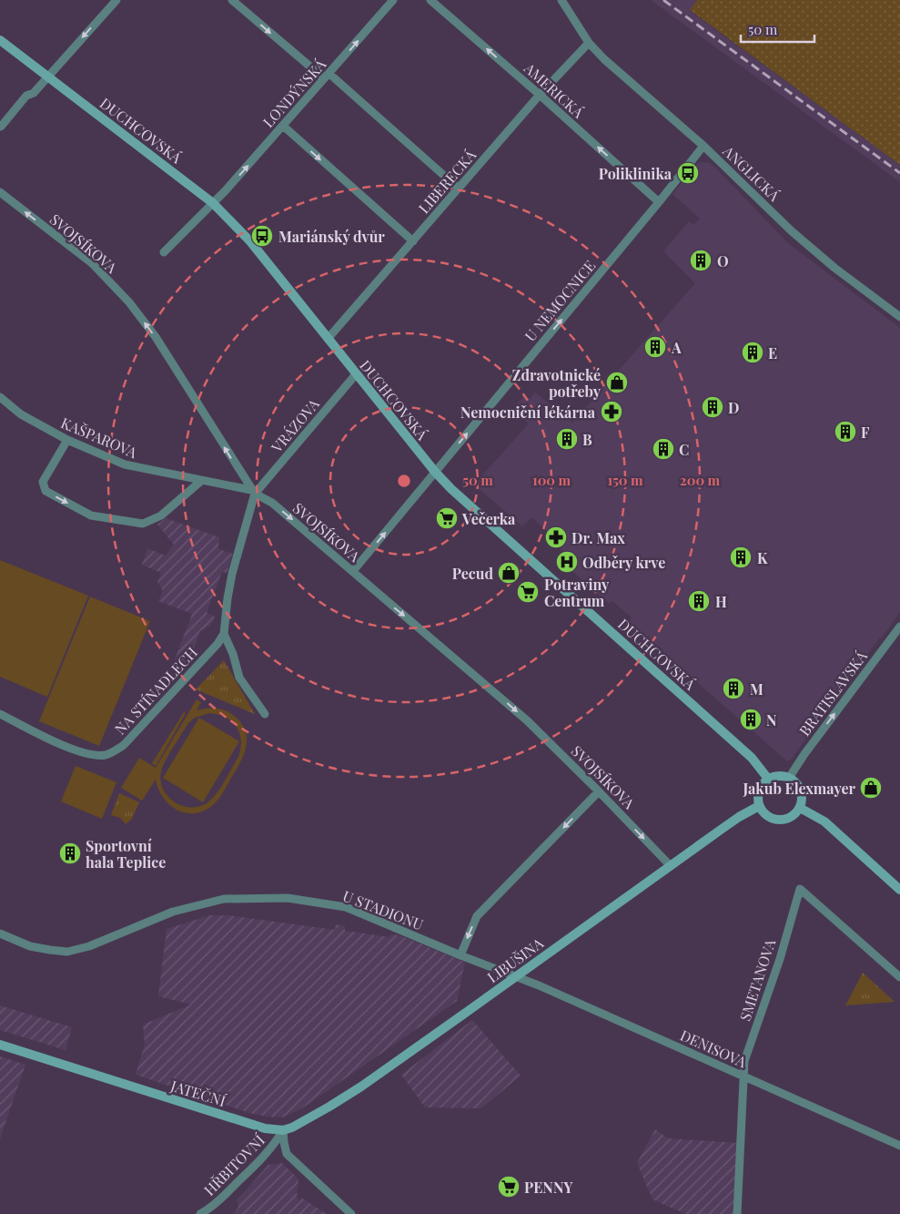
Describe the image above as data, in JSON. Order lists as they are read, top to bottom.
{
  "streets": {
    "main road": ["DUCHCOVSKÁ", "LIBUŠINA", "JATEČNÍ"],
    "street": [
      "AMERICKÁ",
      "LONDÝNSKÁ",
      "ANGLICKÁ",
      "LIBERECKÁ",
      "SVOJSÍKOVA",
      "U NEMOCNICE",
      "VRÁZOVA",
      "KAŠPAROVA",
      "NA STÍNADLECH",
      "BRATISLAVSKÁ",
      "U STADIONU",
      "SMETANOVA",
      "DENISOVA",
      "HŘBITOVNÍ"
    ]
  },
  "crossings": [
    ["AMERICKÁ", "LIBERECKÁ"],
    ["AMERICKÁ", "U NEMOCNICE"],
    ["LONDÝNSKÁ", "DUCHCOVSKÁ"],
    ["DUCHCOVSKÁ", "LIBERECKÁ"],
    ["DUCHCOVSKÁ", "U NEMOCNICE"],
    ["DUCHCOVSKÁ", "VRÁZOVA"],
    ["DUCHCOVSKÁ", "BRATISLAVSKÁ"],
    ["DUCHCOVSKÁ", "LIBUŠINA"],
    ["ANGLICKÁ", "LIBERECKÁ"],
    ["ANGLICKÁ", "U NEMOCNICE"],
    ["SVOJSÍKOVA", "U NEMOCNICE"],
    ["SVOJSÍKOVA", "VRÁZOVA"],
    ["SVOJSÍKOVA", "KAŠPAROVA"],
    ["SVOJSÍKOVA", "LIBUŠINA"],
    ["VRÁZOVA", "KAŠPAROVA"],
    ["BRATISLAVSKÁ", "LIBUŠINA"],
    ["U STADIONU", "LIBUŠINA"],
    ["U STADIONU", "DENISOVA"],
    ["LIBUŠINA", "DENISOVA"],
    ["LIBUŠINA", "JATEČNÍ"],
    ["LIBUŠINA", "HŘBITOVNÍ"],
    ["SMETANOVA", "DENISOVA"],
    ["JATEČNÍ", "HŘBITOVNÍ"]
  ],
  "one_way": [
    "AMERICKÁ",
    "LONDÝNSKÁ",
    "U NEMOCNICE",
    "BRATISLAVSKÁ"
  ],
  "places": {
    "bus stop": ["Poliklinika", "Mariánský dvůr"],
    "building": [
      "O",
      "A",
      "E",
      "D",
      "F",
      "B",
      "C",
      "K",
      "H",
      "M",
      "N",
      "Sportovní hala Teplice"
    ],
    "shop": ["Zdravotnické potřeby", "Pecud", "Jakub Elexmayer"],
    "pharmacy": ["Nemocniční lékárna", "Dr. Max"],
    "supermarket": ["Večerka", "Potraviny Centrum", "PENNY"],
    "hospital": ["Odběry krve"]
  },
  "scale_bar": "50 m",
  "rings": [
    "50 m",
    "100 m",
    "150 m",
    "200 m"
  ]
}
